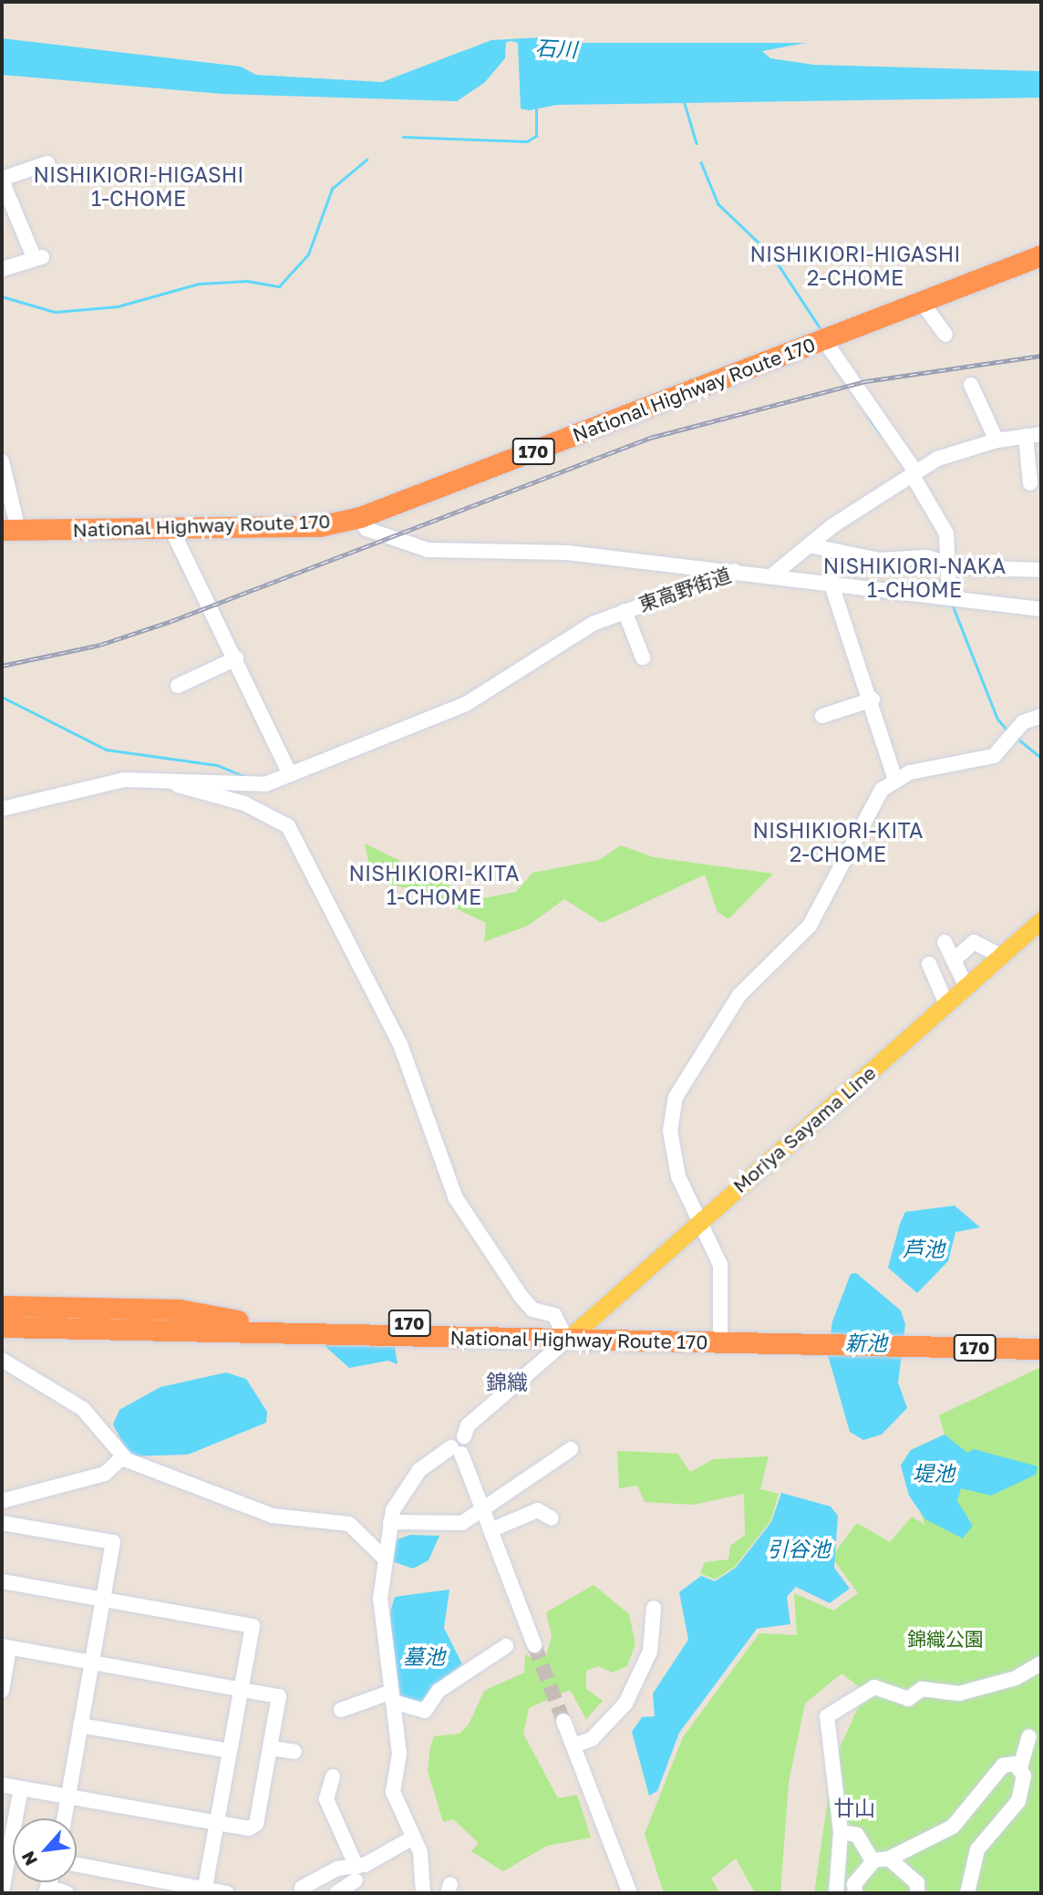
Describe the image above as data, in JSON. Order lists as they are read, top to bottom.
{
  "streets": {
    "highway": ["National Highway Route 170", "170"],
    "main road": ["Moriya Sayama Line"],
    "street": ["東高野街道"]
  },
  "crossings": [
    ["National Highway Route 170", "Moriya Sayama Line"]
  ],
  "districts": [
    "NISHIKIORI-HIGASHI 1-CHOME",
    "NISHIKIORI-HIGASHI 2-CHOME",
    "NISHIKIORI-NAKA 1-CHOME",
    "NISHIKIORI-KITA 2-CHOME",
    "NISHIKIORI-KITA 1-CHOME",
    "錦織",
    "廿山"
  ],
  "water": [
    "石川",
    "芦池",
    "新池",
    "堤池",
    "引谷池",
    "墓池"
  ],
  "parks": ["錦織公園"],
  "north": "bottom left"
}
